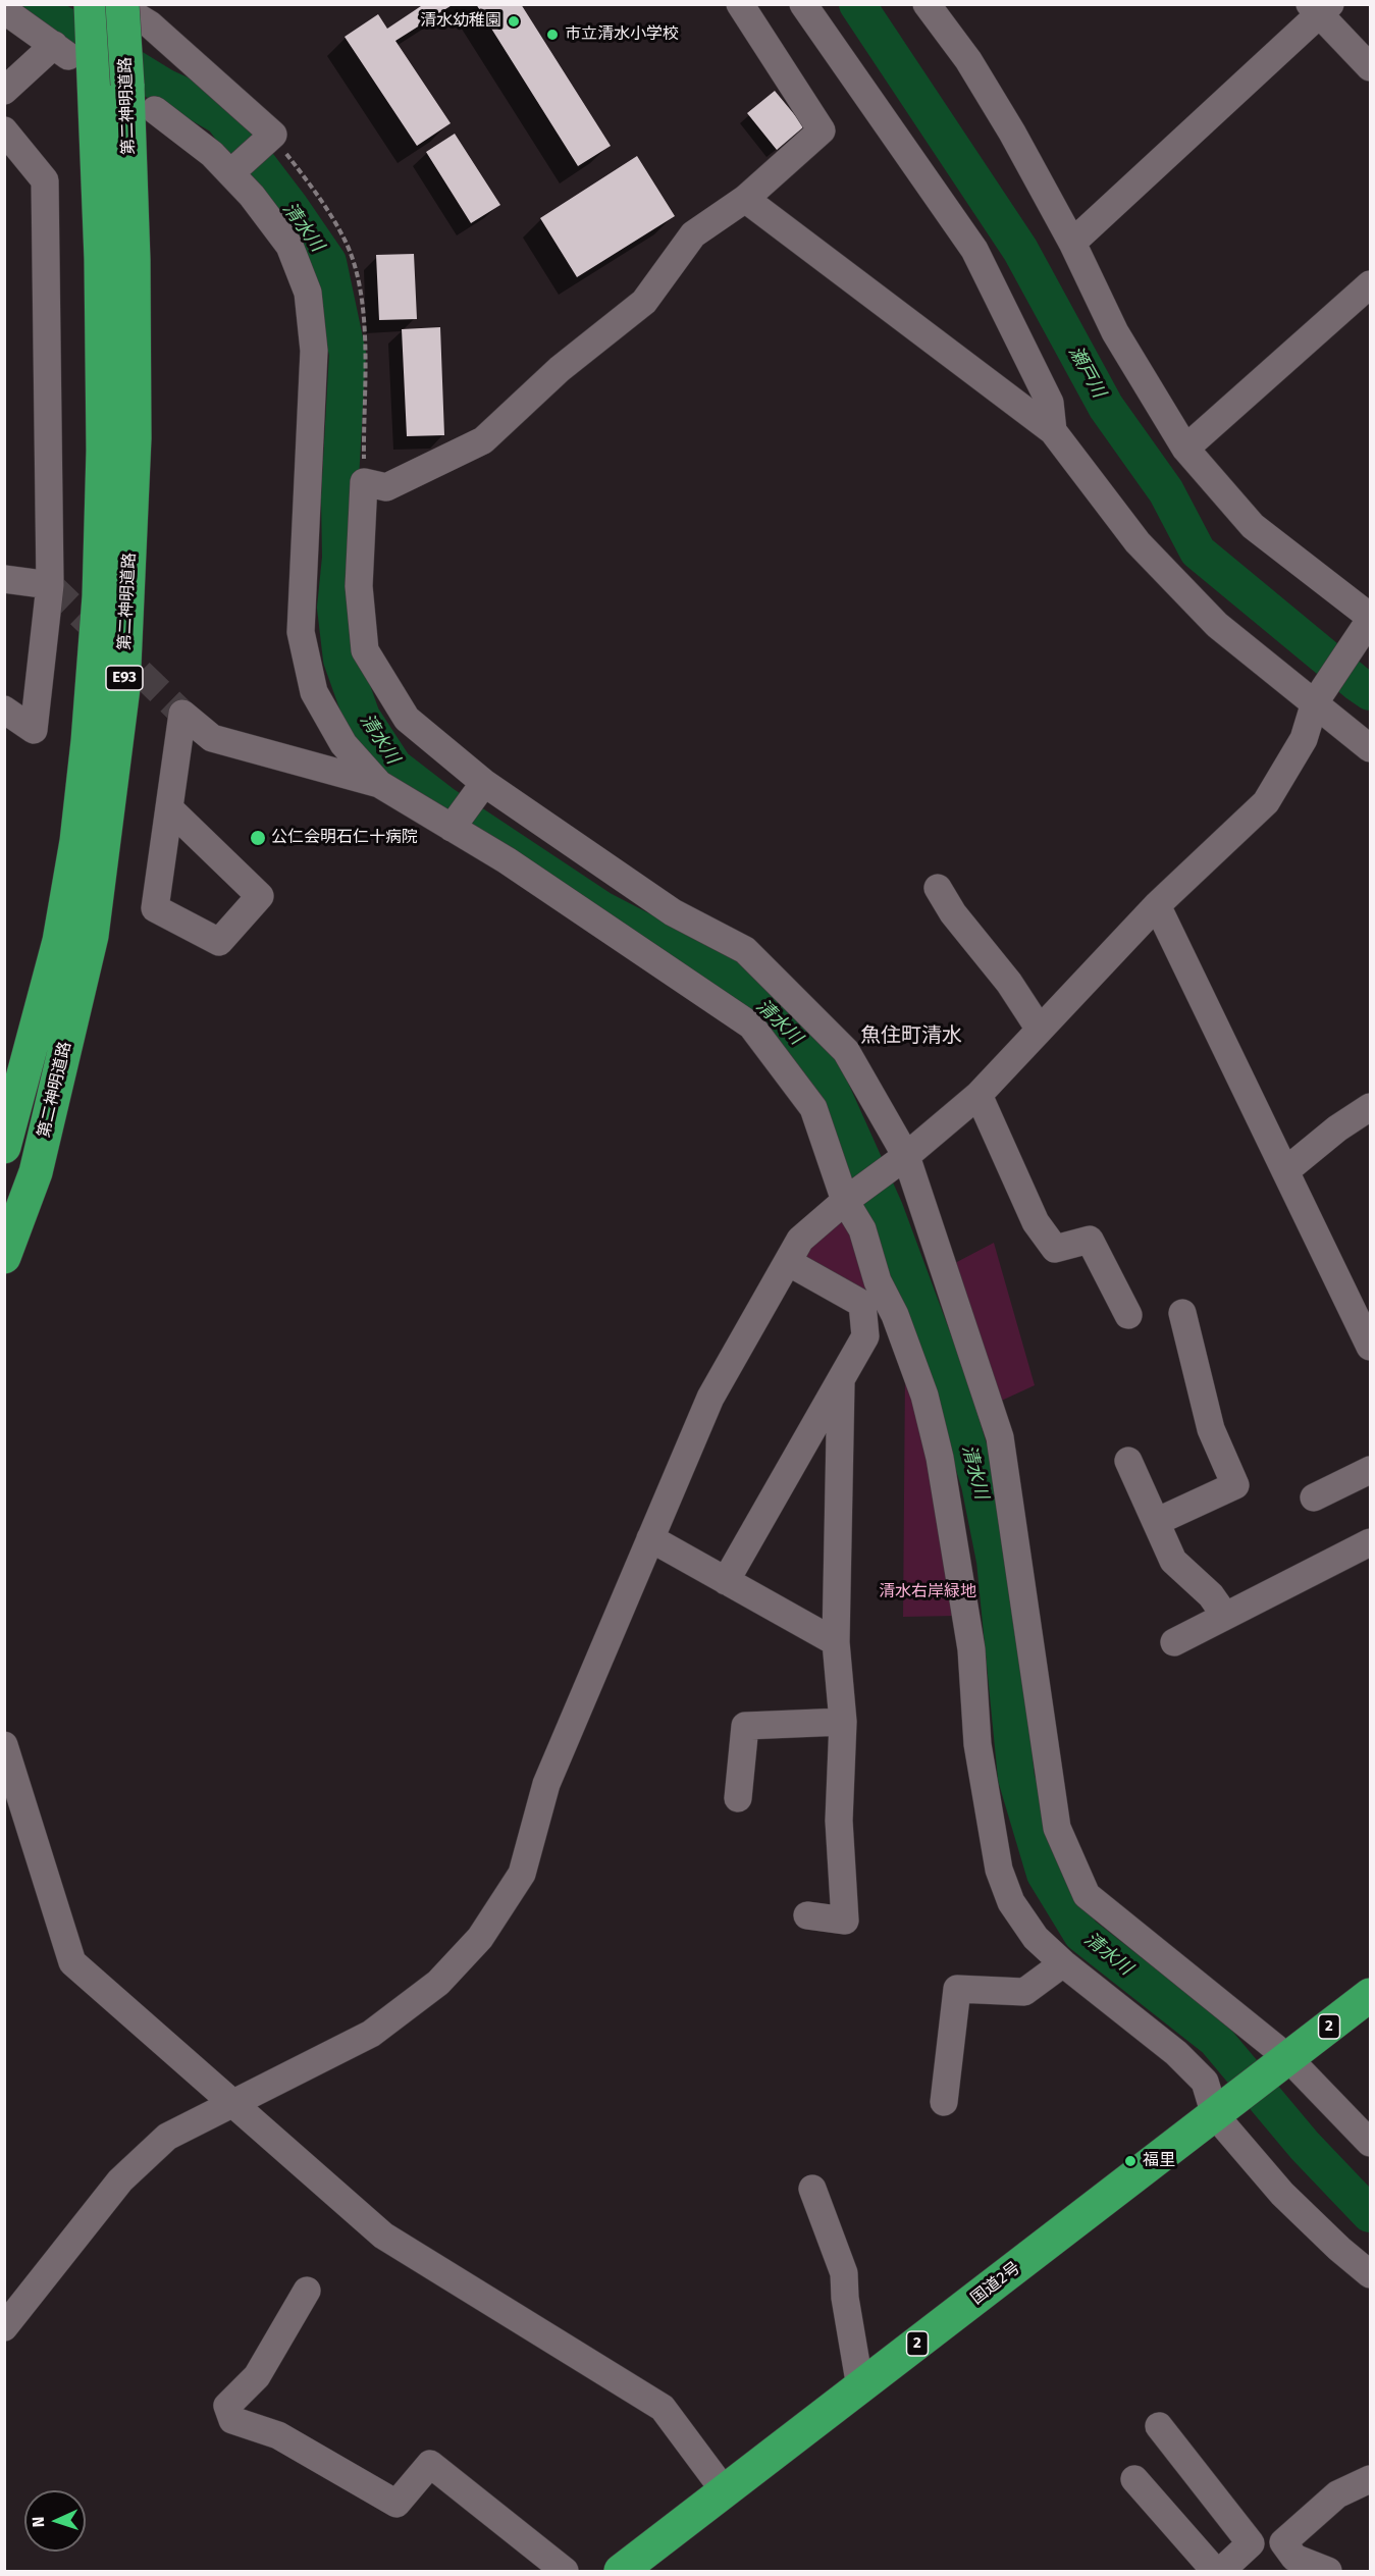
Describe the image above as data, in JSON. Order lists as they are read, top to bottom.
{
  "streets": {
    "highway": [
      "第二神明道路",
      "E93",
      "2",
      "国道2号"
    ]
  },
  "districts": ["魚住町清水"],
  "water": ["清水川", "瀬戸川"],
  "parks": ["清水右岸緑地"],
  "places": [
    "清水幼稚園",
    "市立清水小学校",
    "公仁会明石仁十病院",
    "福里"
  ],
  "north": "left"
}
